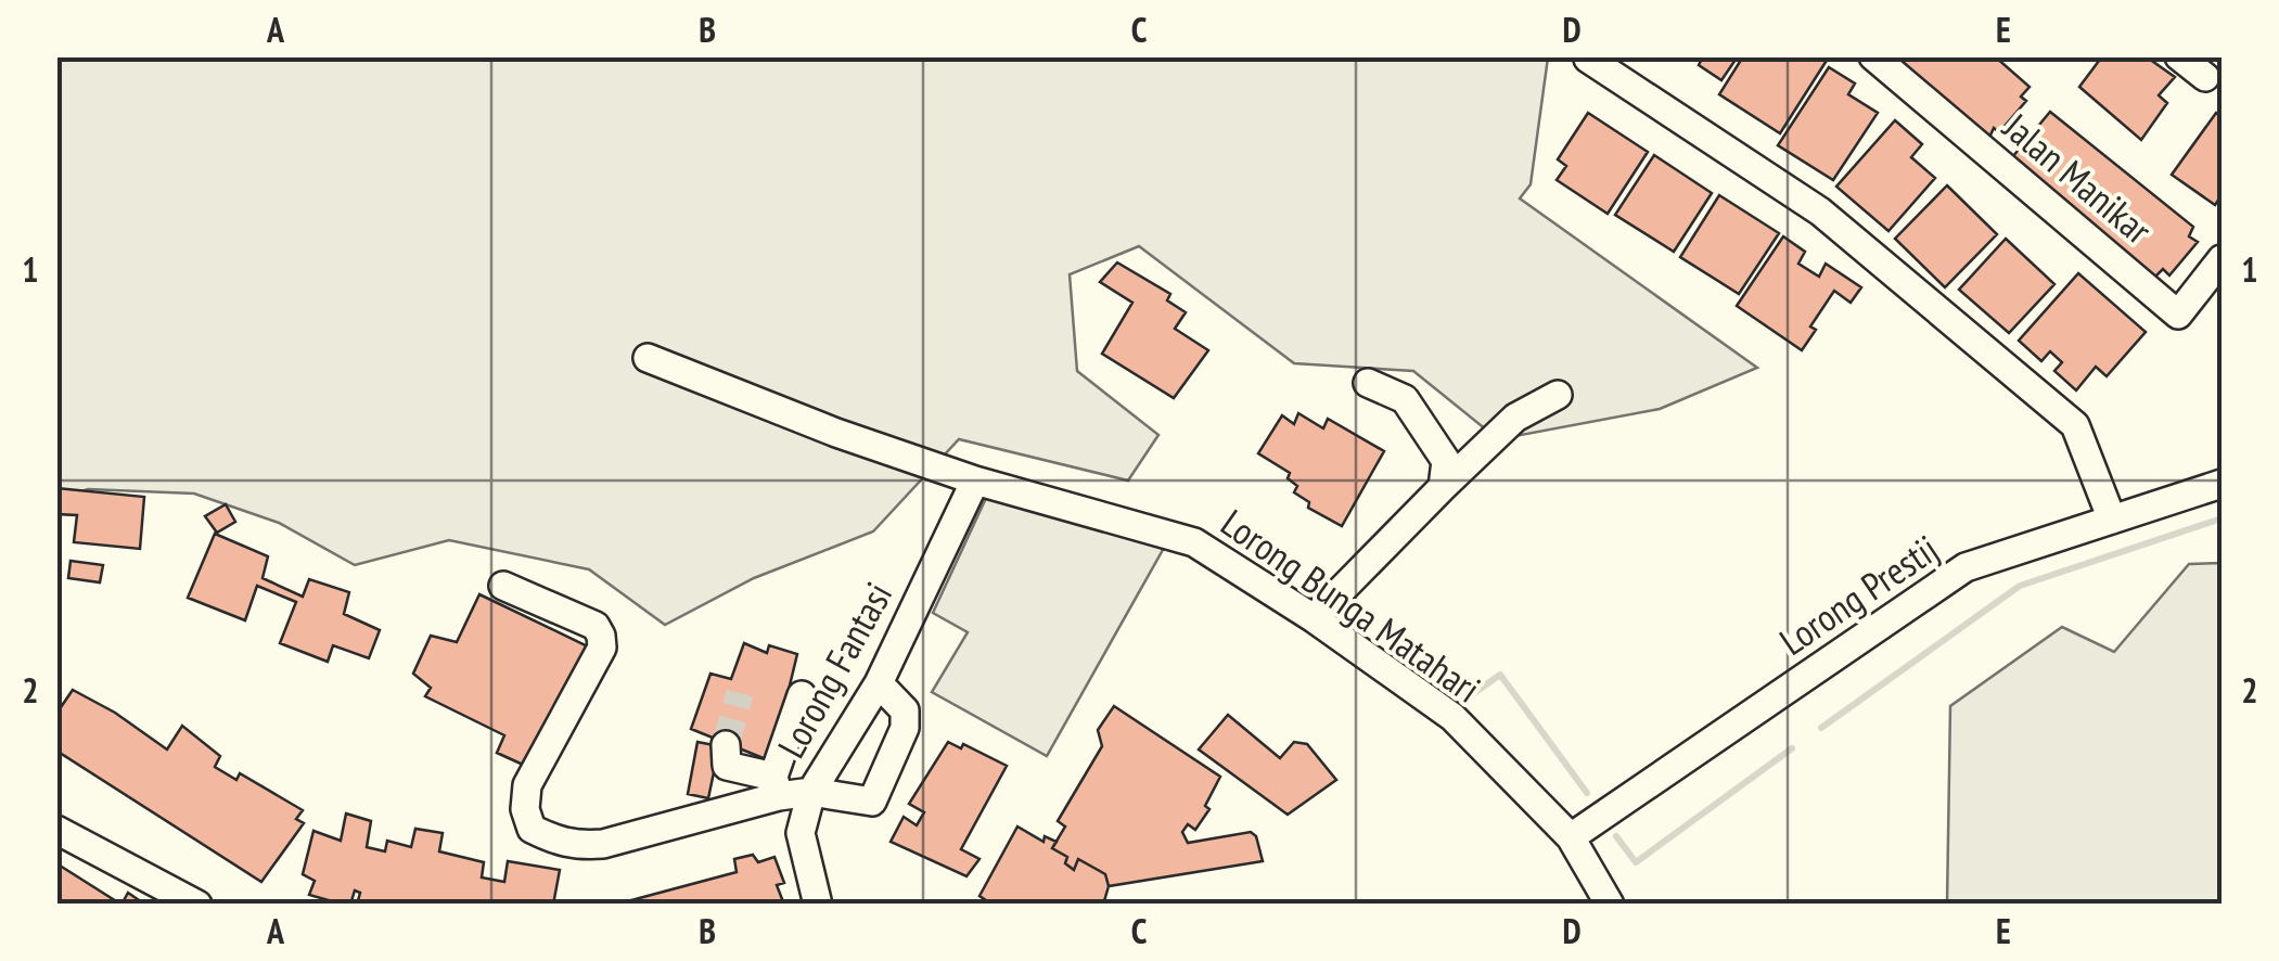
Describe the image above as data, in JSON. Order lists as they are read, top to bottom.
{
  "streets": {
    "street": [
      "Jalan Manikar",
      "Lorong Prestij",
      "Lorong Bunga Matahari",
      "Lorong Fantasi"
    ]
  },
  "crossings": [
    ["Lorong Prestij", "Lorong Bunga Matahari"],
    ["Lorong Bunga Matahari", "Lorong Fantasi"]
  ],
  "grid": {
    "columns": [
      "A",
      "B",
      "C",
      "D",
      "E"
    ],
    "rows": ["1", "2"]
  }
}
